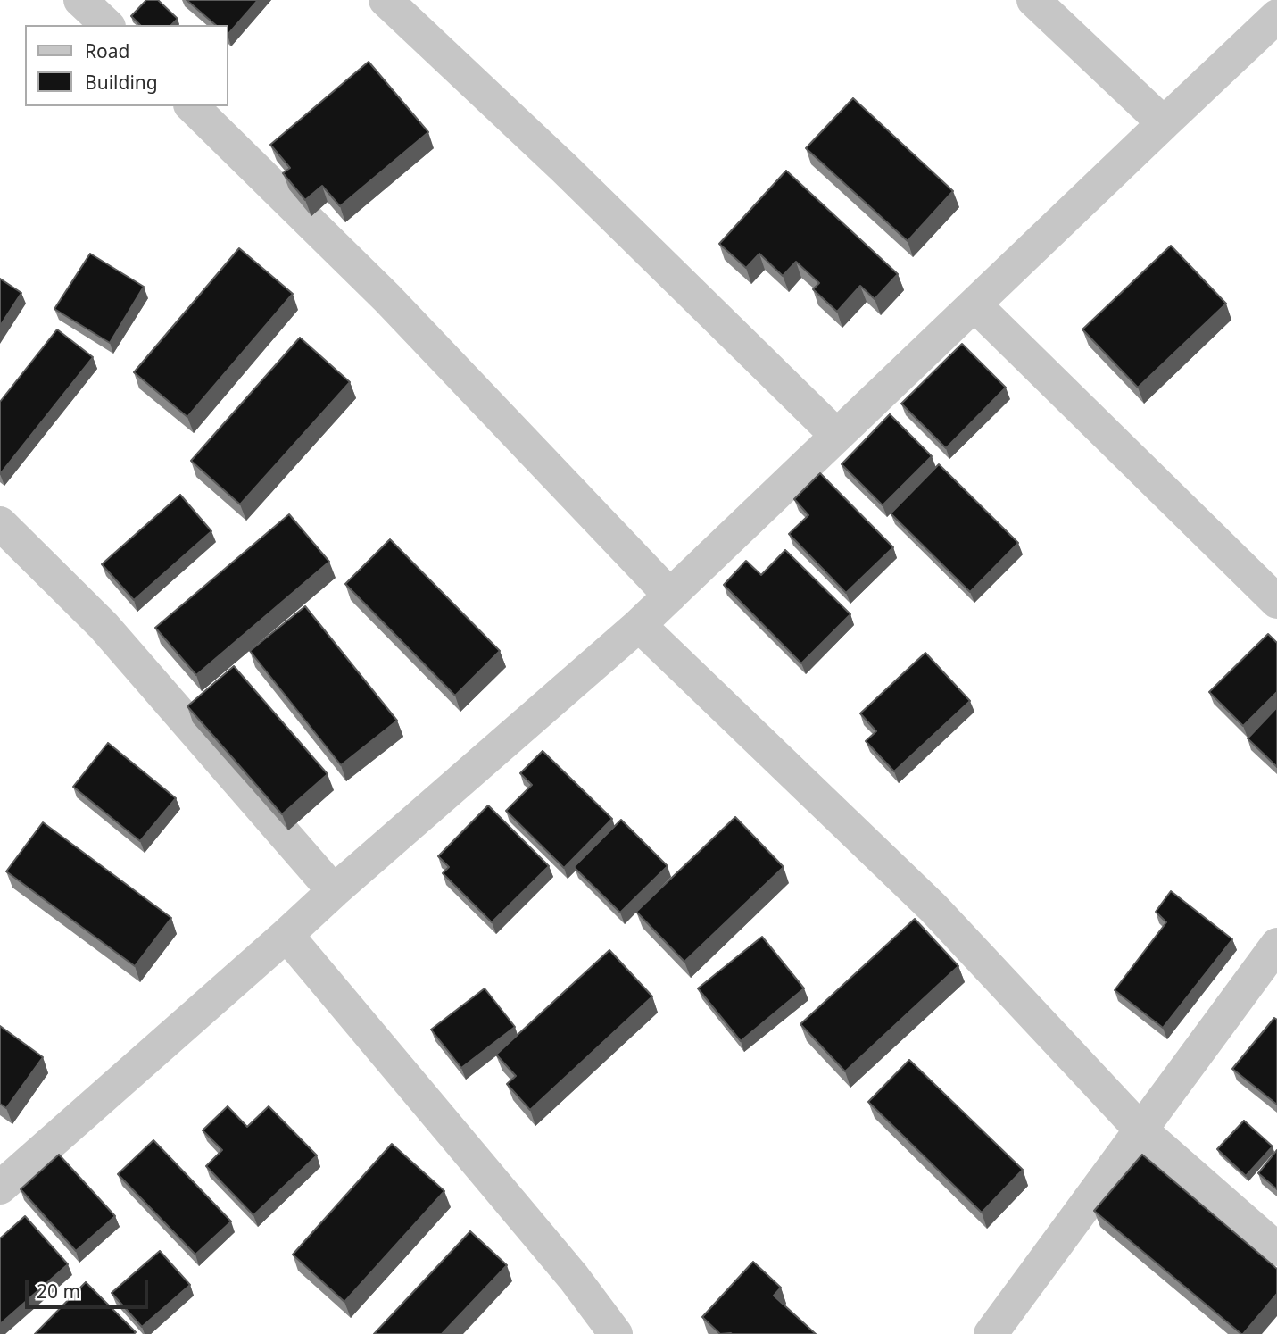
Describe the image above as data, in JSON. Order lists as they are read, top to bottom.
{
  "legend": ["Road", "Building"],
  "scale_bar": "20 m"
}
